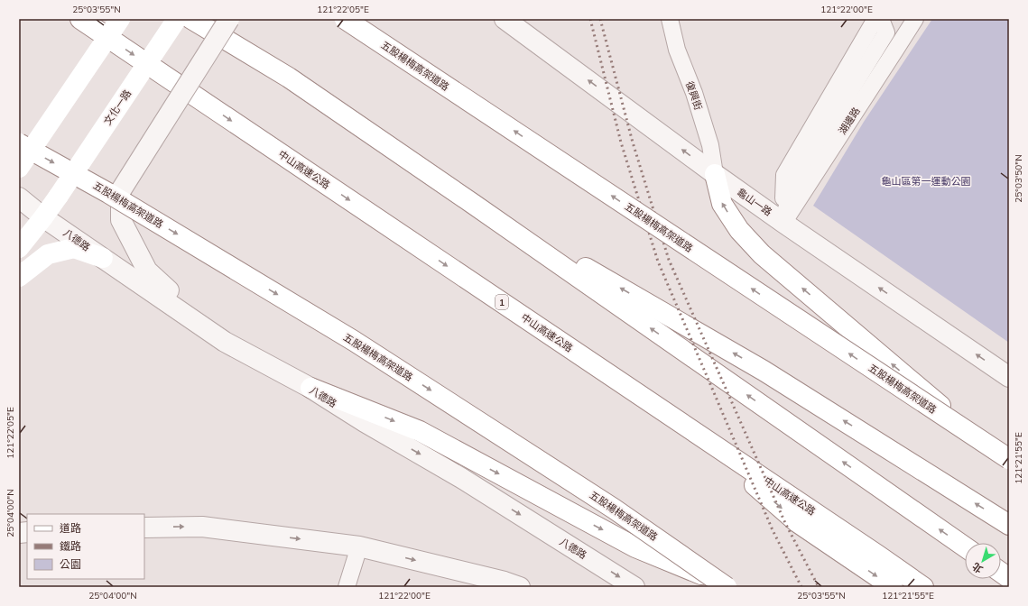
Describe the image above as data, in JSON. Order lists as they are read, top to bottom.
{
  "streets": {
    "main road": [
      "五股楊梅高架道路",
      "文化一路",
      "中山高速公路",
      "1"
    ],
    "street": [
      "復興街",
      "湖邊路",
      "龜山一路",
      "八德路"
    ]
  },
  "crossings": [
    ["復興街", "龜山一路"],
    ["文化一路", "八德路"],
    ["湖邊路", "龜山一路"]
  ],
  "one_way": ["龜山一路"],
  "parks": ["龜山區第一運動公園"],
  "legend": ["道路", "鐵路", "公園"],
  "north": "bottom left",
  "coordinates": [
    "25°03'55\"N",
    "121°22'05\"E",
    "121°22'00\"E",
    "25°03'50\"N",
    "121°21'55\"E",
    "25°04'00\"N"
  ]
}
